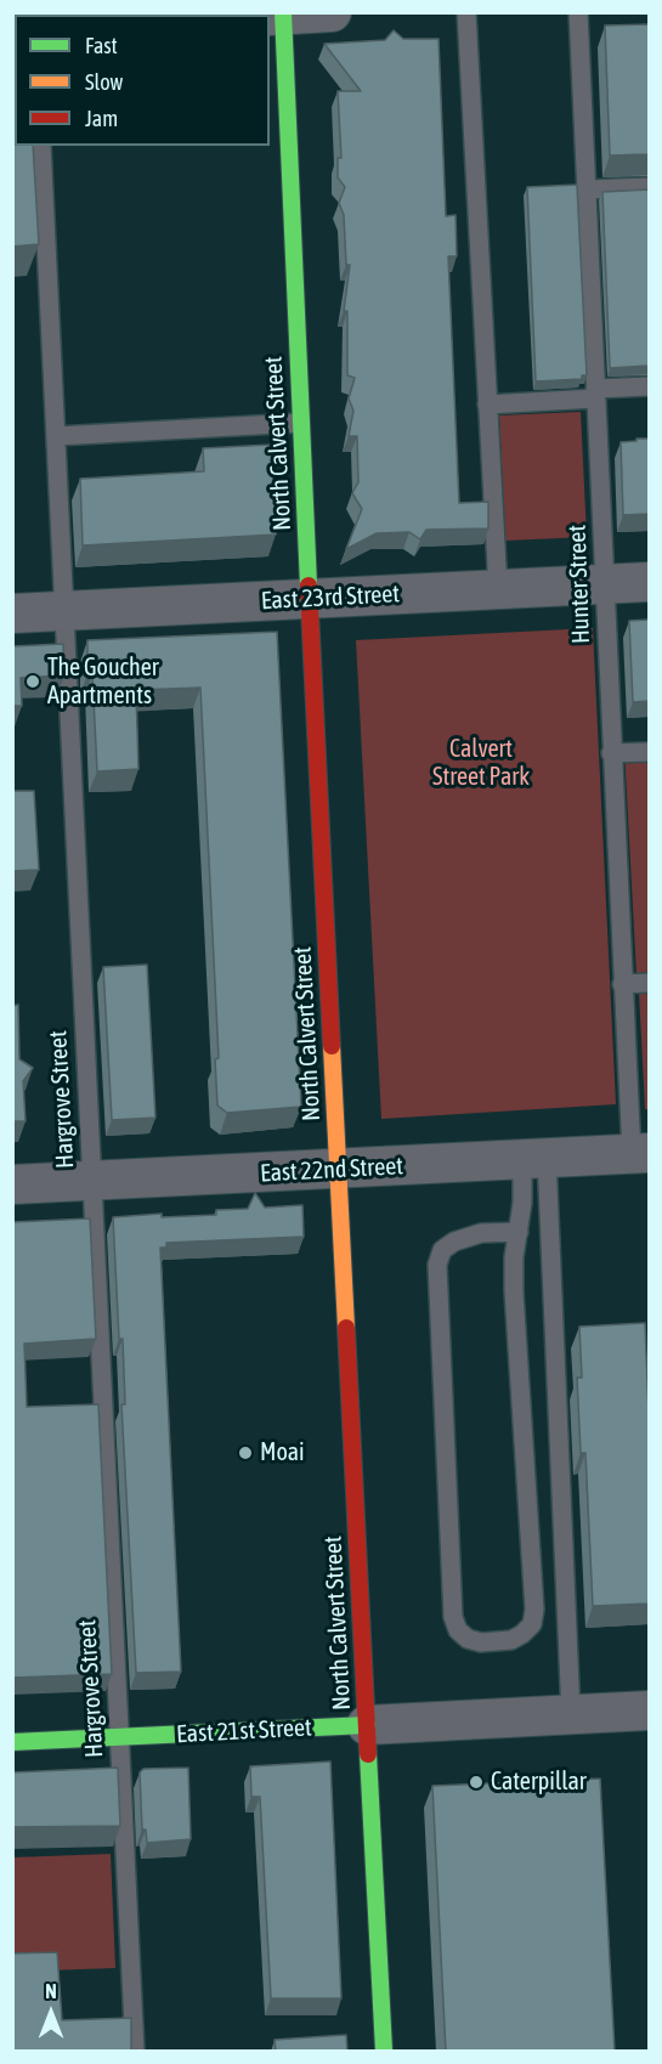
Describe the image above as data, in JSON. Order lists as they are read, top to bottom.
{
  "streets": {
    "main road": ["North Calvert Street", "East 21st Street"],
    "street": ["East 23rd Street", "East 22nd Street"],
    "lane": ["Hunter Street", "Hargrove Street"]
  },
  "crossings": [
    ["North Calvert Street", "East 23rd Street"],
    ["North Calvert Street", "East 22nd Street"],
    ["North Calvert Street", "East 21st Street"],
    ["Hunter Street", "East 23rd Street"],
    ["Hunter Street", "East 22nd Street"],
    ["East 23rd Street", "Hargrove Street"],
    ["Hargrove Street", "East 22nd Street"],
    ["Hargrove Street", "East 21st Street"]
  ],
  "parks": ["Calvert Street Park"],
  "places": ["The Goucher Apartments", "Moai", "Caterpillar"],
  "legend": ["Fast", "Slow", "Jam"],
  "north": "top"
}
